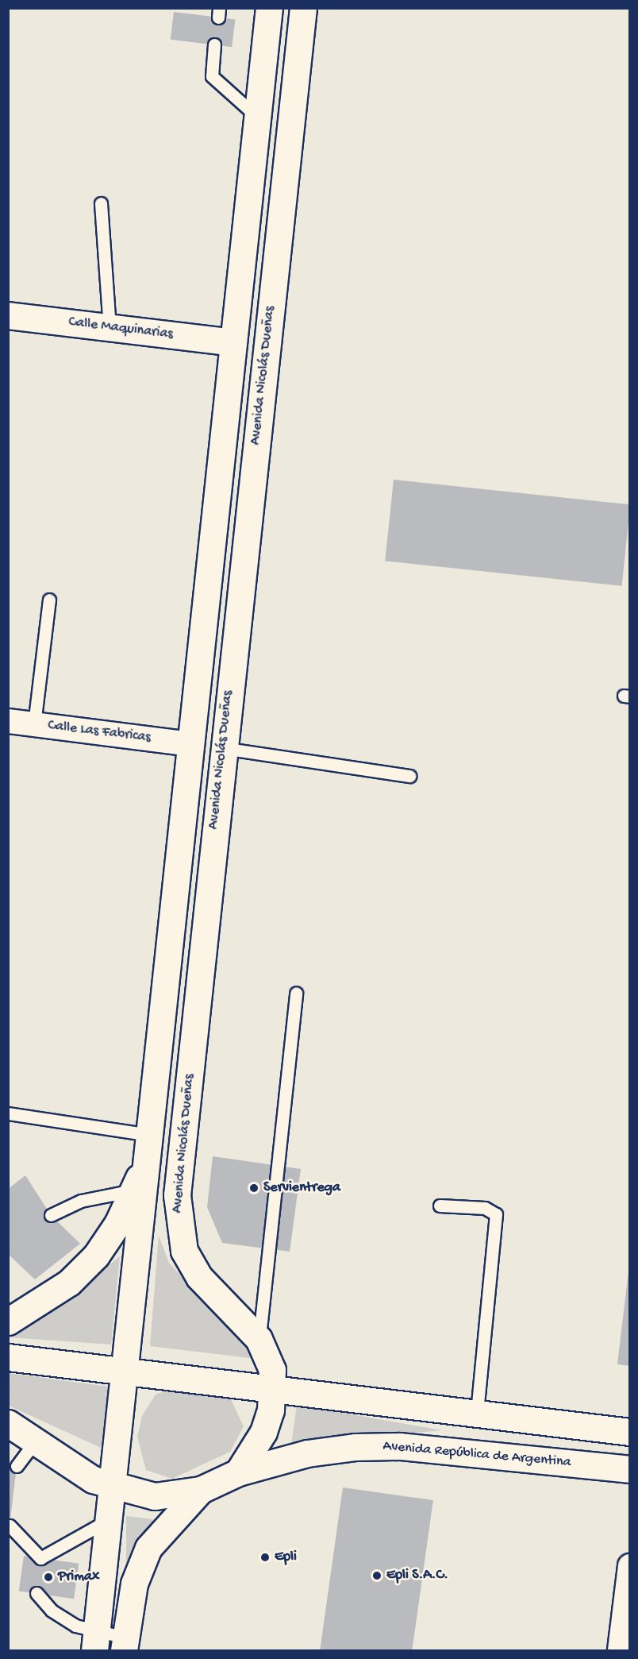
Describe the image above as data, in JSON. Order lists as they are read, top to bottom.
{
  "streets": {
    "main road": ["Calle Maquinarias", "Avenida Nicolás Dueñas", "Avenida República de Argentina"],
    "street": ["Calle Las Fabricas"]
  },
  "crossings": [
    ["Avenida Nicolás Dueñas", "Avenida República de Argentina"]
  ],
  "places": [
    "Servientrega",
    "Epli",
    "Epli S.A.C.",
    "Primax"
  ]
}
